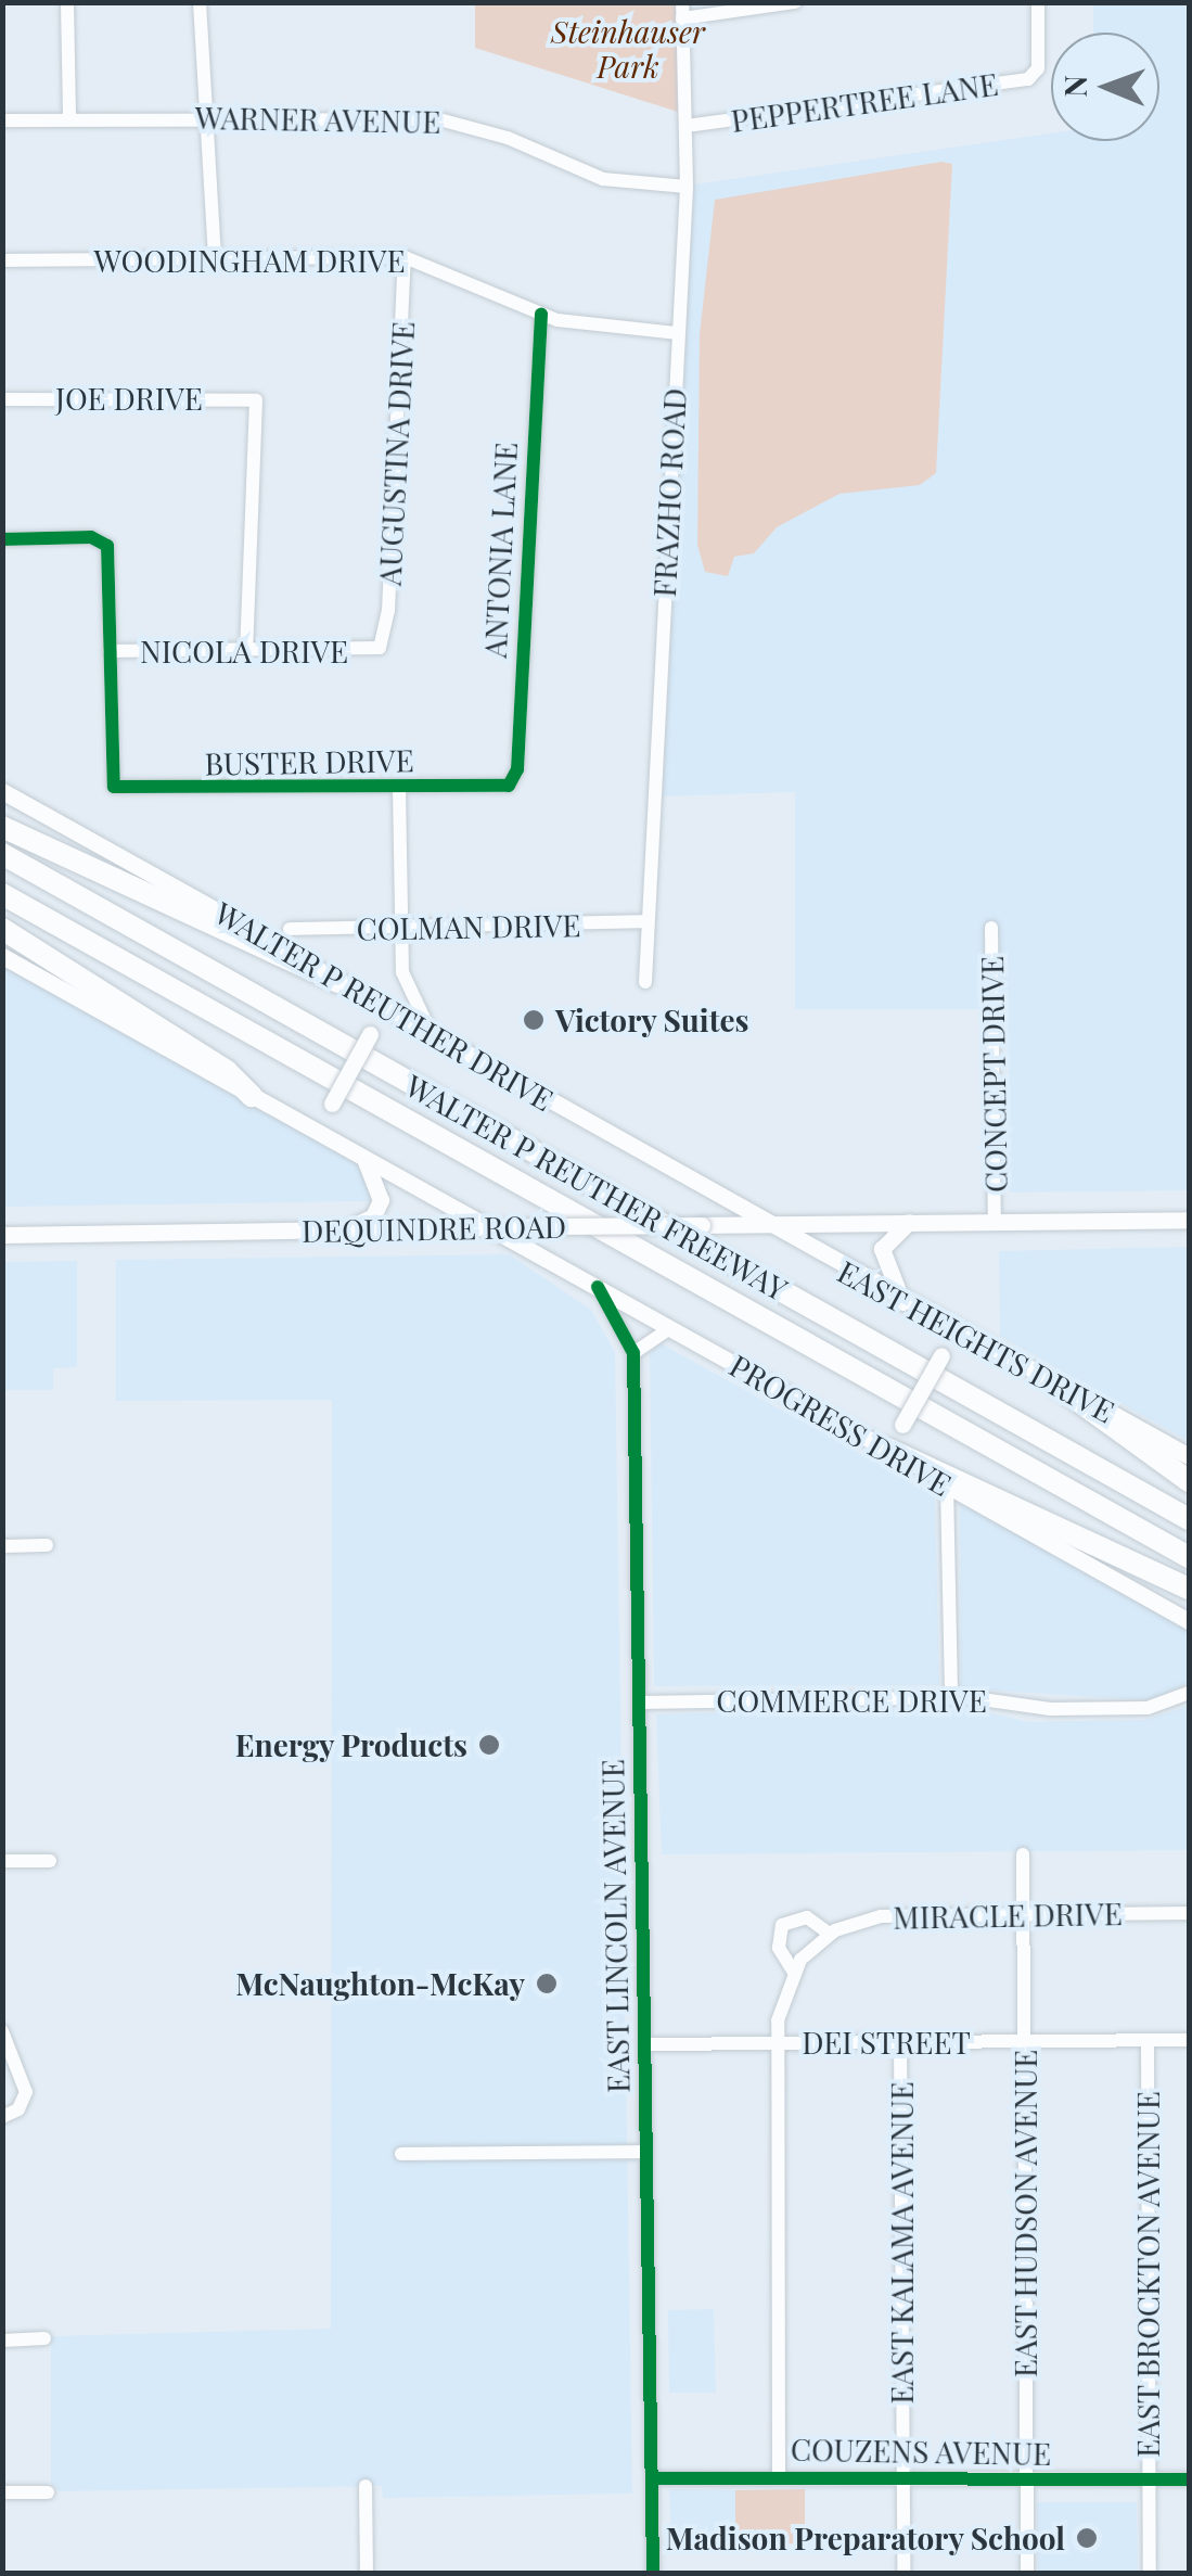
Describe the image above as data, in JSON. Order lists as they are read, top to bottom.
{
  "streets": {
    "highway": ["WALTER P REUTHER FREEWAY"],
    "main road": [
      "WALTER P REUTHER DRIVE",
      "DEQUINDRE ROAD",
      "EAST HEIGHTS DRIVE",
      "PROGRESS DRIVE"
    ],
    "street": [
      "PEPPERTREE LANE",
      "WARNER AVENUE",
      "WOODINGHAM DRIVE",
      "JOE DRIVE",
      "AUGUSTINA DRIVE",
      "FRAZHO ROAD",
      "ANTONIA LANE",
      "NICOLA DRIVE",
      "BUSTER DRIVE",
      "COLMAN DRIVE",
      "CONCEPT DRIVE",
      "COMMERCE DRIVE",
      "MIRACLE DRIVE",
      "EAST LINCOLN AVENUE",
      "DEI STREET",
      "EAST HUDSON AVENUE",
      "EAST KALAMA AVENUE",
      "EAST BROCKTON AVENUE",
      "COUZENS AVENUE"
    ]
  },
  "crossings": [
    ["PEPPERTREE LANE", "FRAZHO ROAD"],
    ["WARNER AVENUE", "FRAZHO ROAD"],
    ["WOODINGHAM DRIVE", "AUGUSTINA DRIVE"],
    ["WOODINGHAM DRIVE", "FRAZHO ROAD"],
    ["WOODINGHAM DRIVE", "ANTONIA LANE"],
    ["JOE DRIVE", "NICOLA DRIVE"],
    ["AUGUSTINA DRIVE", "NICOLA DRIVE"],
    ["FRAZHO ROAD", "COLMAN DRIVE"],
    ["ANTONIA LANE", "BUSTER DRIVE"],
    ["NICOLA DRIVE", "BUSTER DRIVE"],
    ["WALTER P REUTHER DRIVE", "DEQUINDRE ROAD"],
    ["WALTER P REUTHER DRIVE", "EAST HEIGHTS DRIVE"],
    ["CONCEPT DRIVE", "DEQUINDRE ROAD"],
    ["DEQUINDRE ROAD", "EAST HEIGHTS DRIVE"],
    ["DEQUINDRE ROAD", "PROGRESS DRIVE"],
    ["PROGRESS DRIVE", "EAST LINCOLN AVENUE"],
    ["COMMERCE DRIVE", "EAST LINCOLN AVENUE"],
    ["MIRACLE DRIVE", "DEI STREET"],
    ["MIRACLE DRIVE", "EAST HUDSON AVENUE"],
    ["MIRACLE DRIVE", "COUZENS AVENUE"],
    ["EAST LINCOLN AVENUE", "DEI STREET"],
    ["EAST LINCOLN AVENUE", "COUZENS AVENUE"],
    ["DEI STREET", "EAST HUDSON AVENUE"],
    ["DEI STREET", "EAST KALAMA AVENUE"],
    ["DEI STREET", "EAST BROCKTON AVENUE"],
    ["EAST HUDSON AVENUE", "COUZENS AVENUE"],
    ["EAST KALAMA AVENUE", "COUZENS AVENUE"],
    ["EAST BROCKTON AVENUE", "COUZENS AVENUE"]
  ],
  "parks": ["Steinhauser Park"],
  "places": [
    "Victory Suites",
    "Energy Products",
    "McNaughton-McKay",
    "Madison Preparatory School"
  ],
  "north": "left"
}
